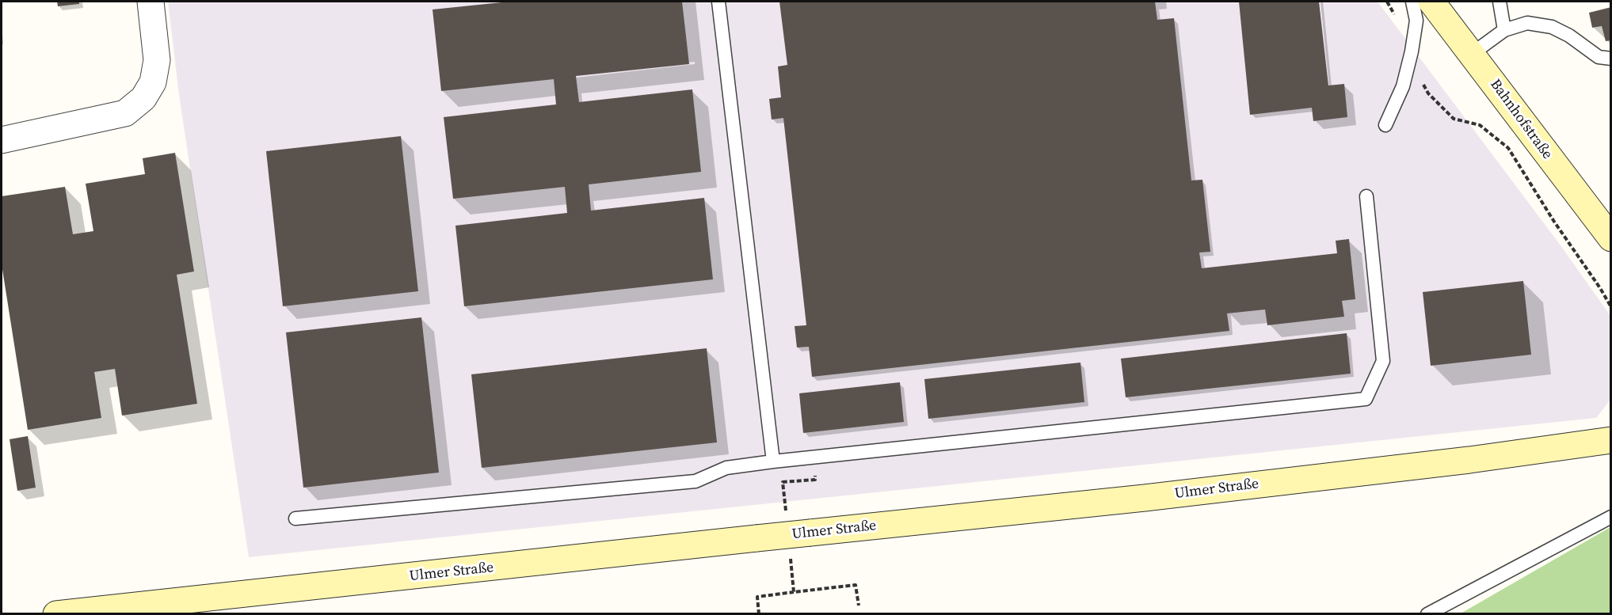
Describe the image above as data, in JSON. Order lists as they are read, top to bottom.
{
  "streets": {
    "main road": ["Bahnhofstraße", "Ulmer Straße"]
  }
}
